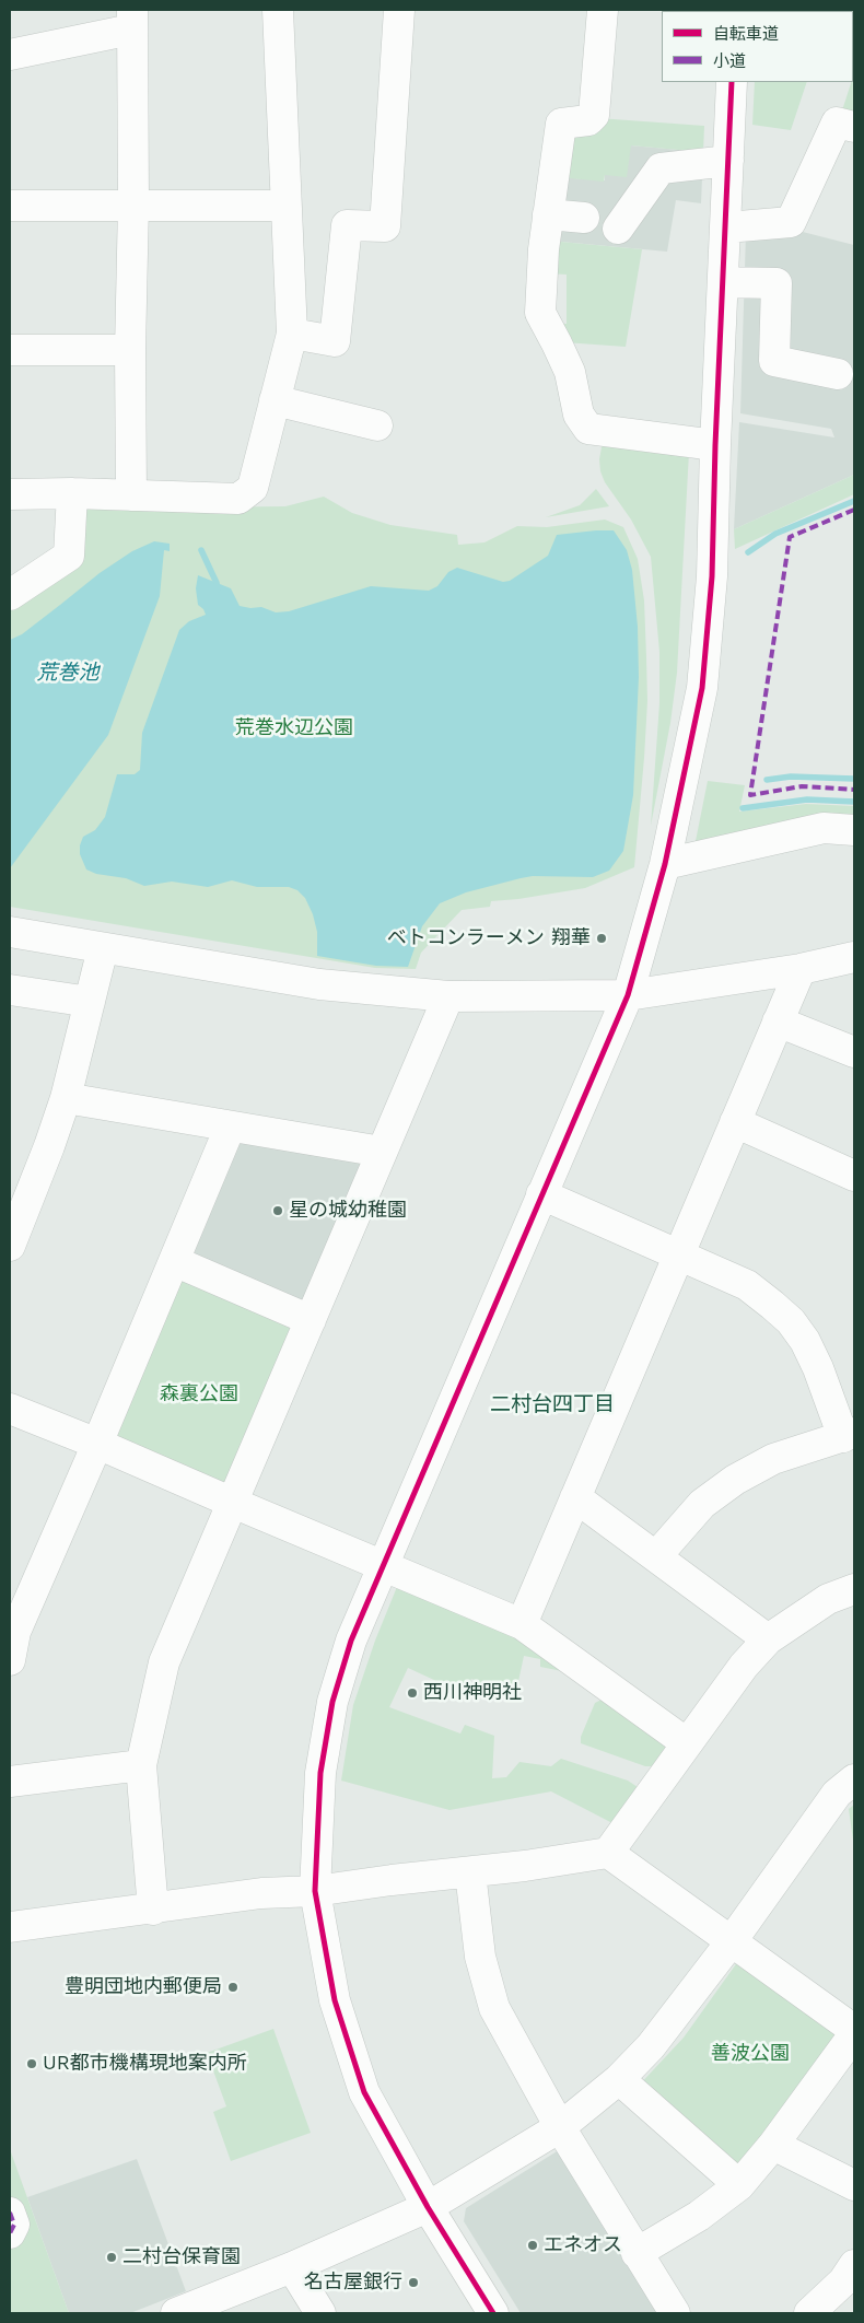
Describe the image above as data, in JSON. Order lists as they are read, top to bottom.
{
  "districts": ["二村台四丁目"],
  "water": ["荒巻池"],
  "parks": ["荒巻水辺公園", "森裏公園", "善波公園"],
  "places": [
    "ベトコンラーメン 翔華",
    "星の城幼稚園",
    "西川神明社",
    "豊明団地内郵便局",
    "UR都市機構現地案内所",
    "エネオス",
    "二村台保育園",
    "名古屋銀行"
  ],
  "legend": ["自転車道", "小道"]
}
